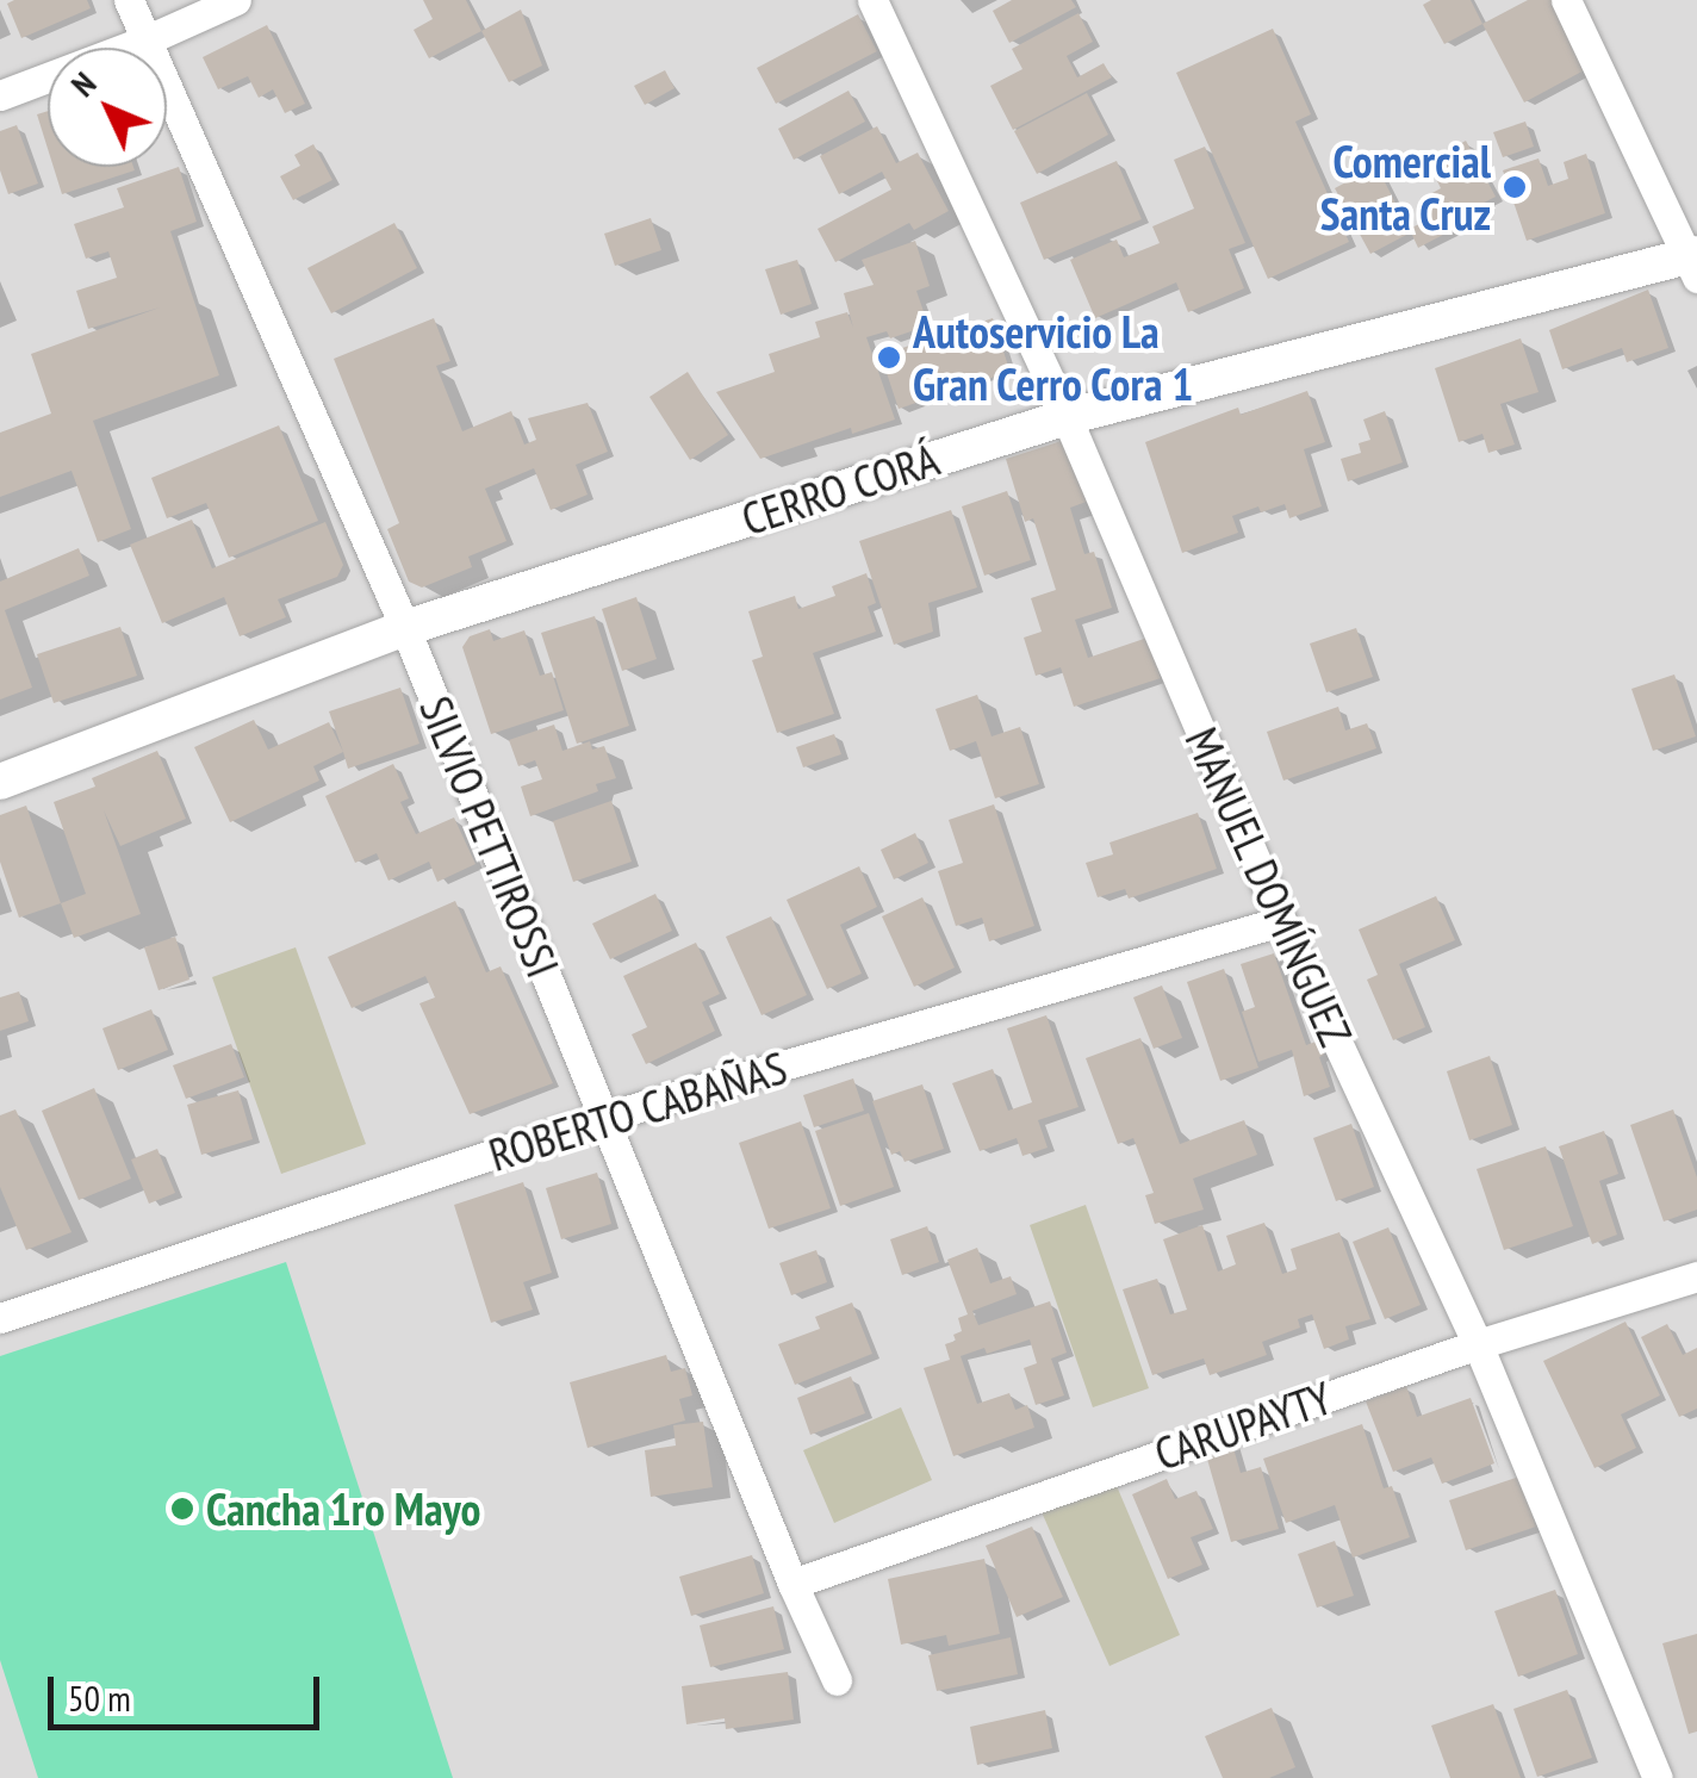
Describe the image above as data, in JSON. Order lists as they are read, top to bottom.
{
  "streets": {
    "street": [
      "CERRO CORÁ",
      "SILVIO PETTIROSSI",
      "MANUEL DOMÍNGUEZ",
      "ROBERTO CABAÑAS",
      "CARUPAYTY"
    ]
  },
  "crossings": [
    ["CERRO CORÁ", "SILVIO PETTIROSSI"],
    ["CERRO CORÁ", "MANUEL DOMÍNGUEZ"],
    ["SILVIO PETTIROSSI", "ROBERTO CABAÑAS"],
    ["SILVIO PETTIROSSI", "CARUPAYTY"],
    ["MANUEL DOMÍNGUEZ", "ROBERTO CABAÑAS"],
    ["MANUEL DOMÍNGUEZ", "CARUPAYTY"]
  ],
  "places": ["Comercial Santa Cruz", "Autoservicio La Gran Cerro Cora 1", "Cancha 1ro Mayo"],
  "scale_bar": "50 m",
  "north": "top left"
}
